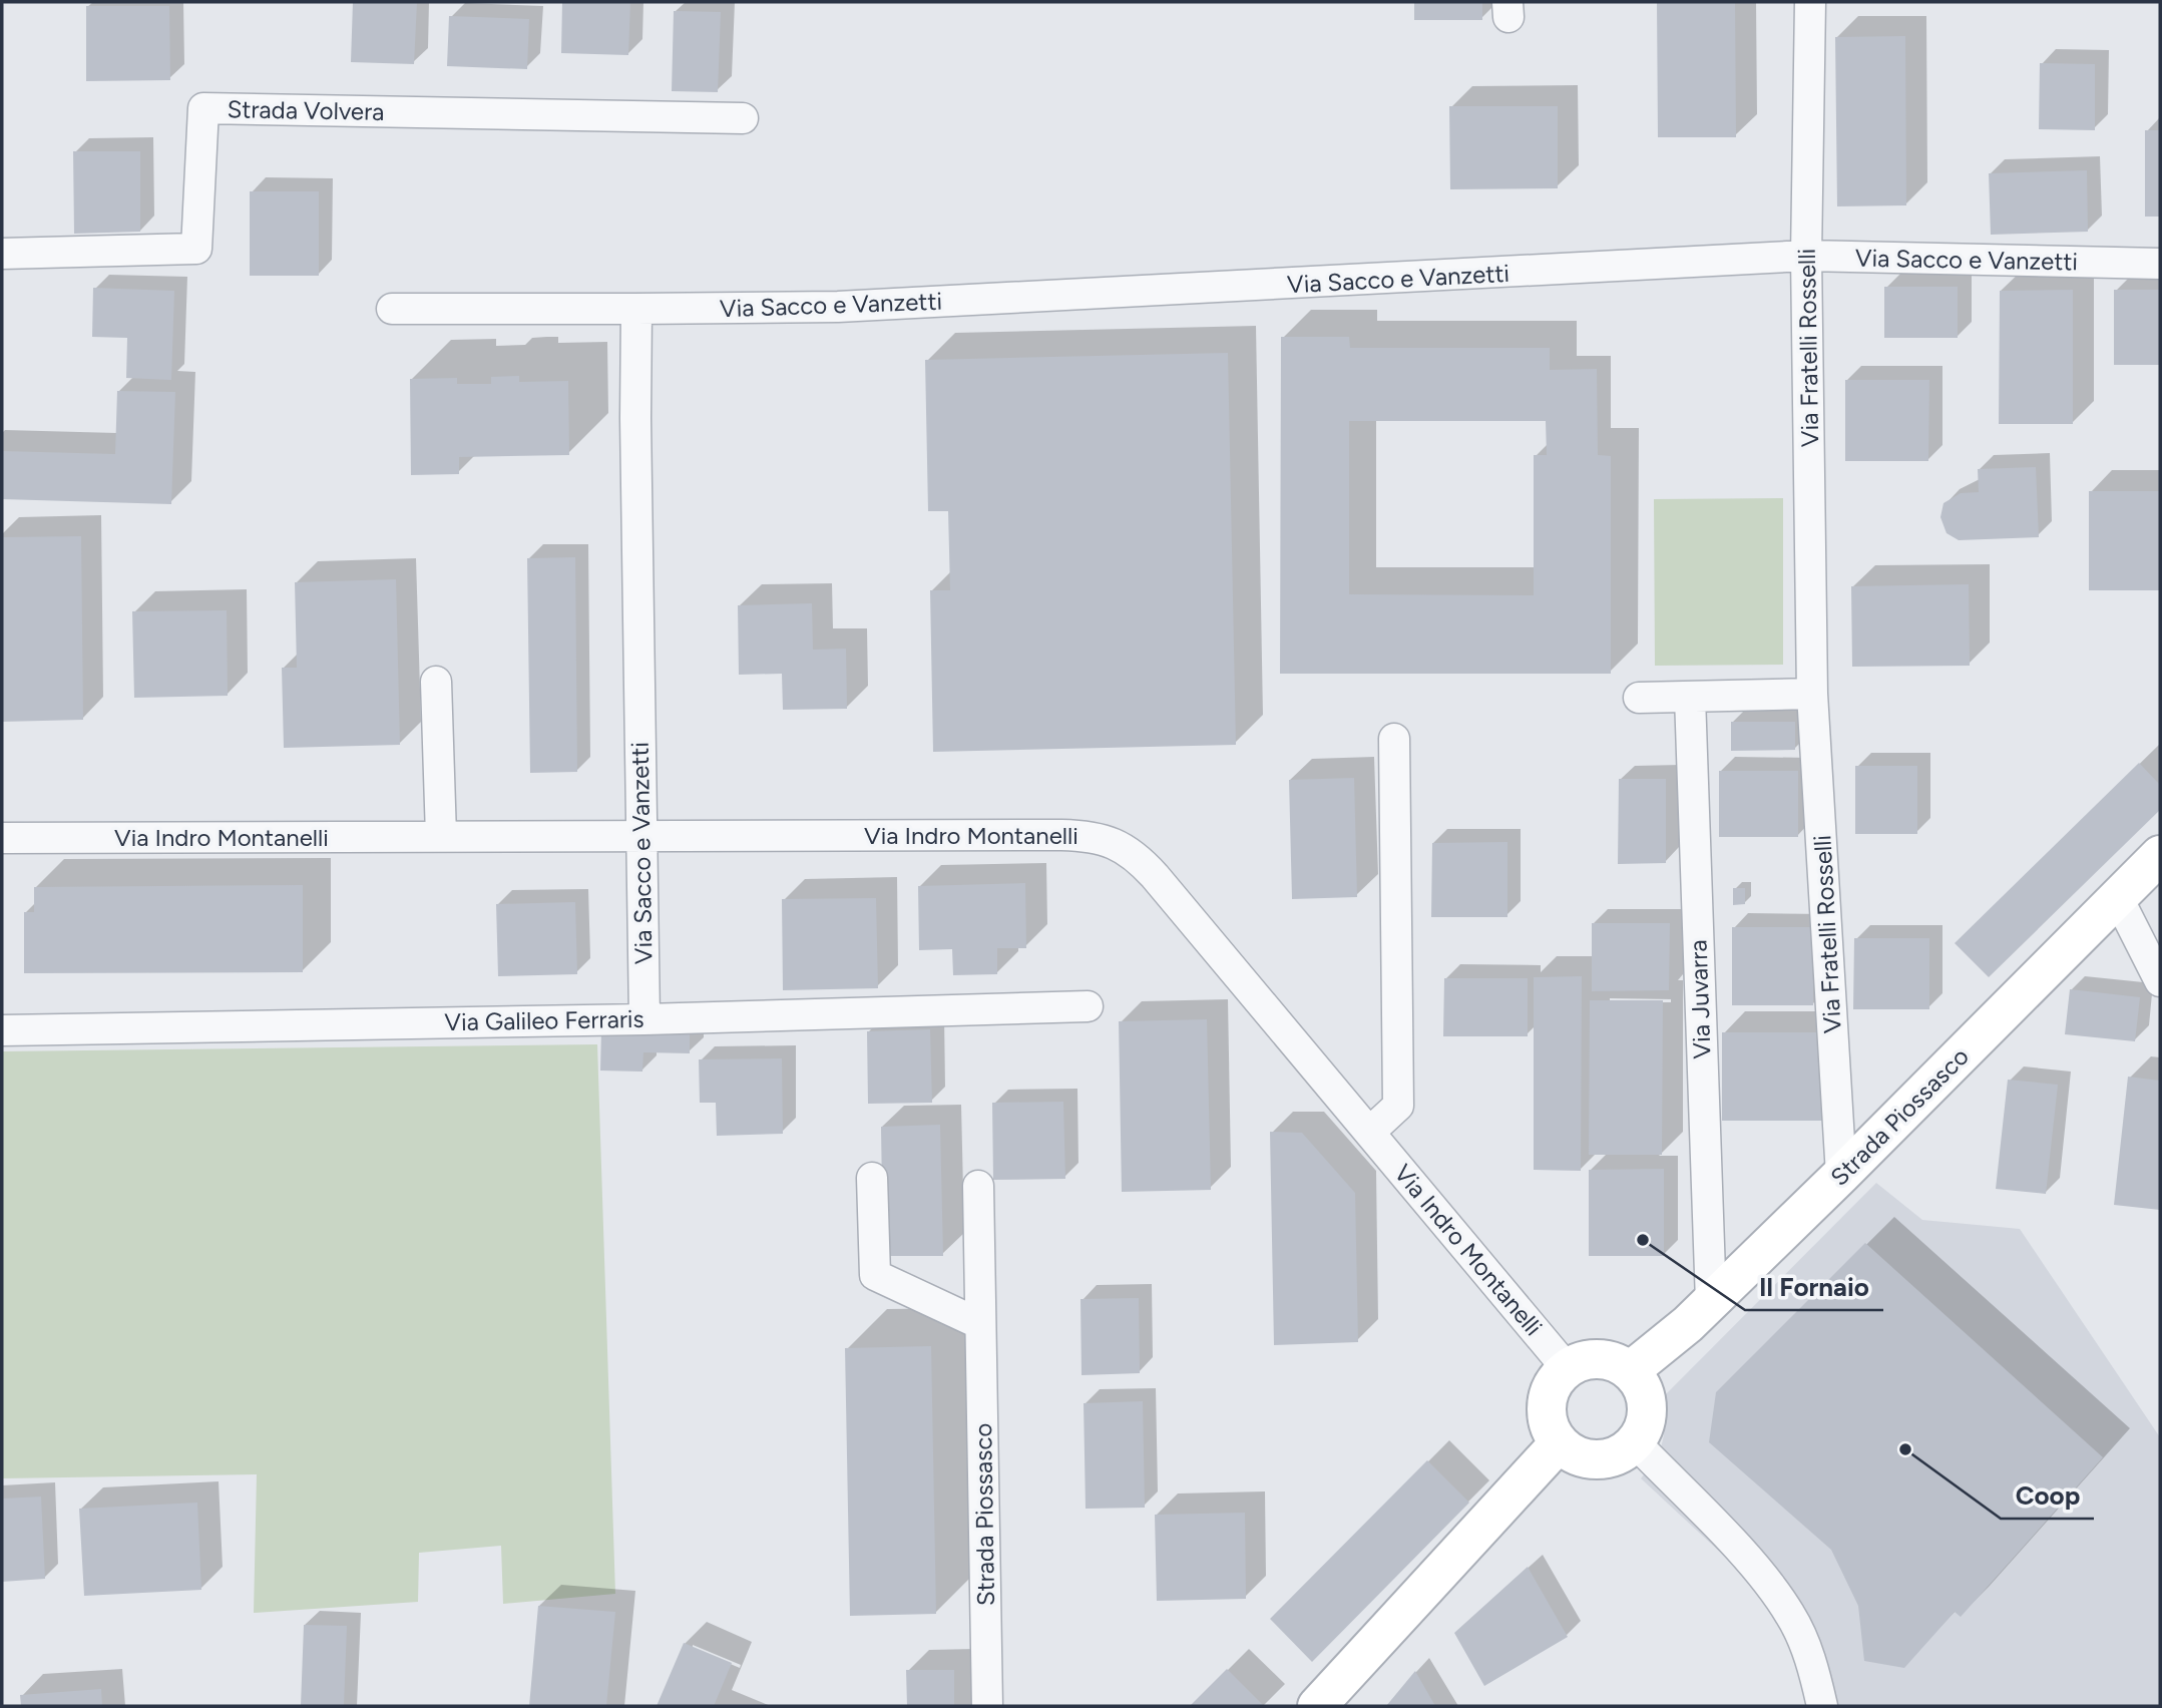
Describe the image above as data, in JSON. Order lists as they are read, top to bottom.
{
  "streets": {
    "street": [
      "Strada Volvera",
      "Via Sacco e Vanzetti",
      "Via Fratelli Rosselli",
      "Via Indro Montanelli",
      "Via Juvarra",
      "Via Galileo Ferraris",
      "Strada Piossasco"
    ]
  },
  "crossings": [
    ["Via Sacco e Vanzetti", "Via Fratelli Rosselli"],
    ["Via Sacco e Vanzetti", "Via Indro Montanelli"],
    ["Via Sacco e Vanzetti", "Via Galileo Ferraris"],
    ["Via Fratelli Rosselli", "Strada Piossasco"],
    ["Via Indro Montanelli", "Strada Piossasco"],
    ["Via Juvarra", "Strada Piossasco"]
  ],
  "places": ["Il Fornaio", "Coop"]
}
